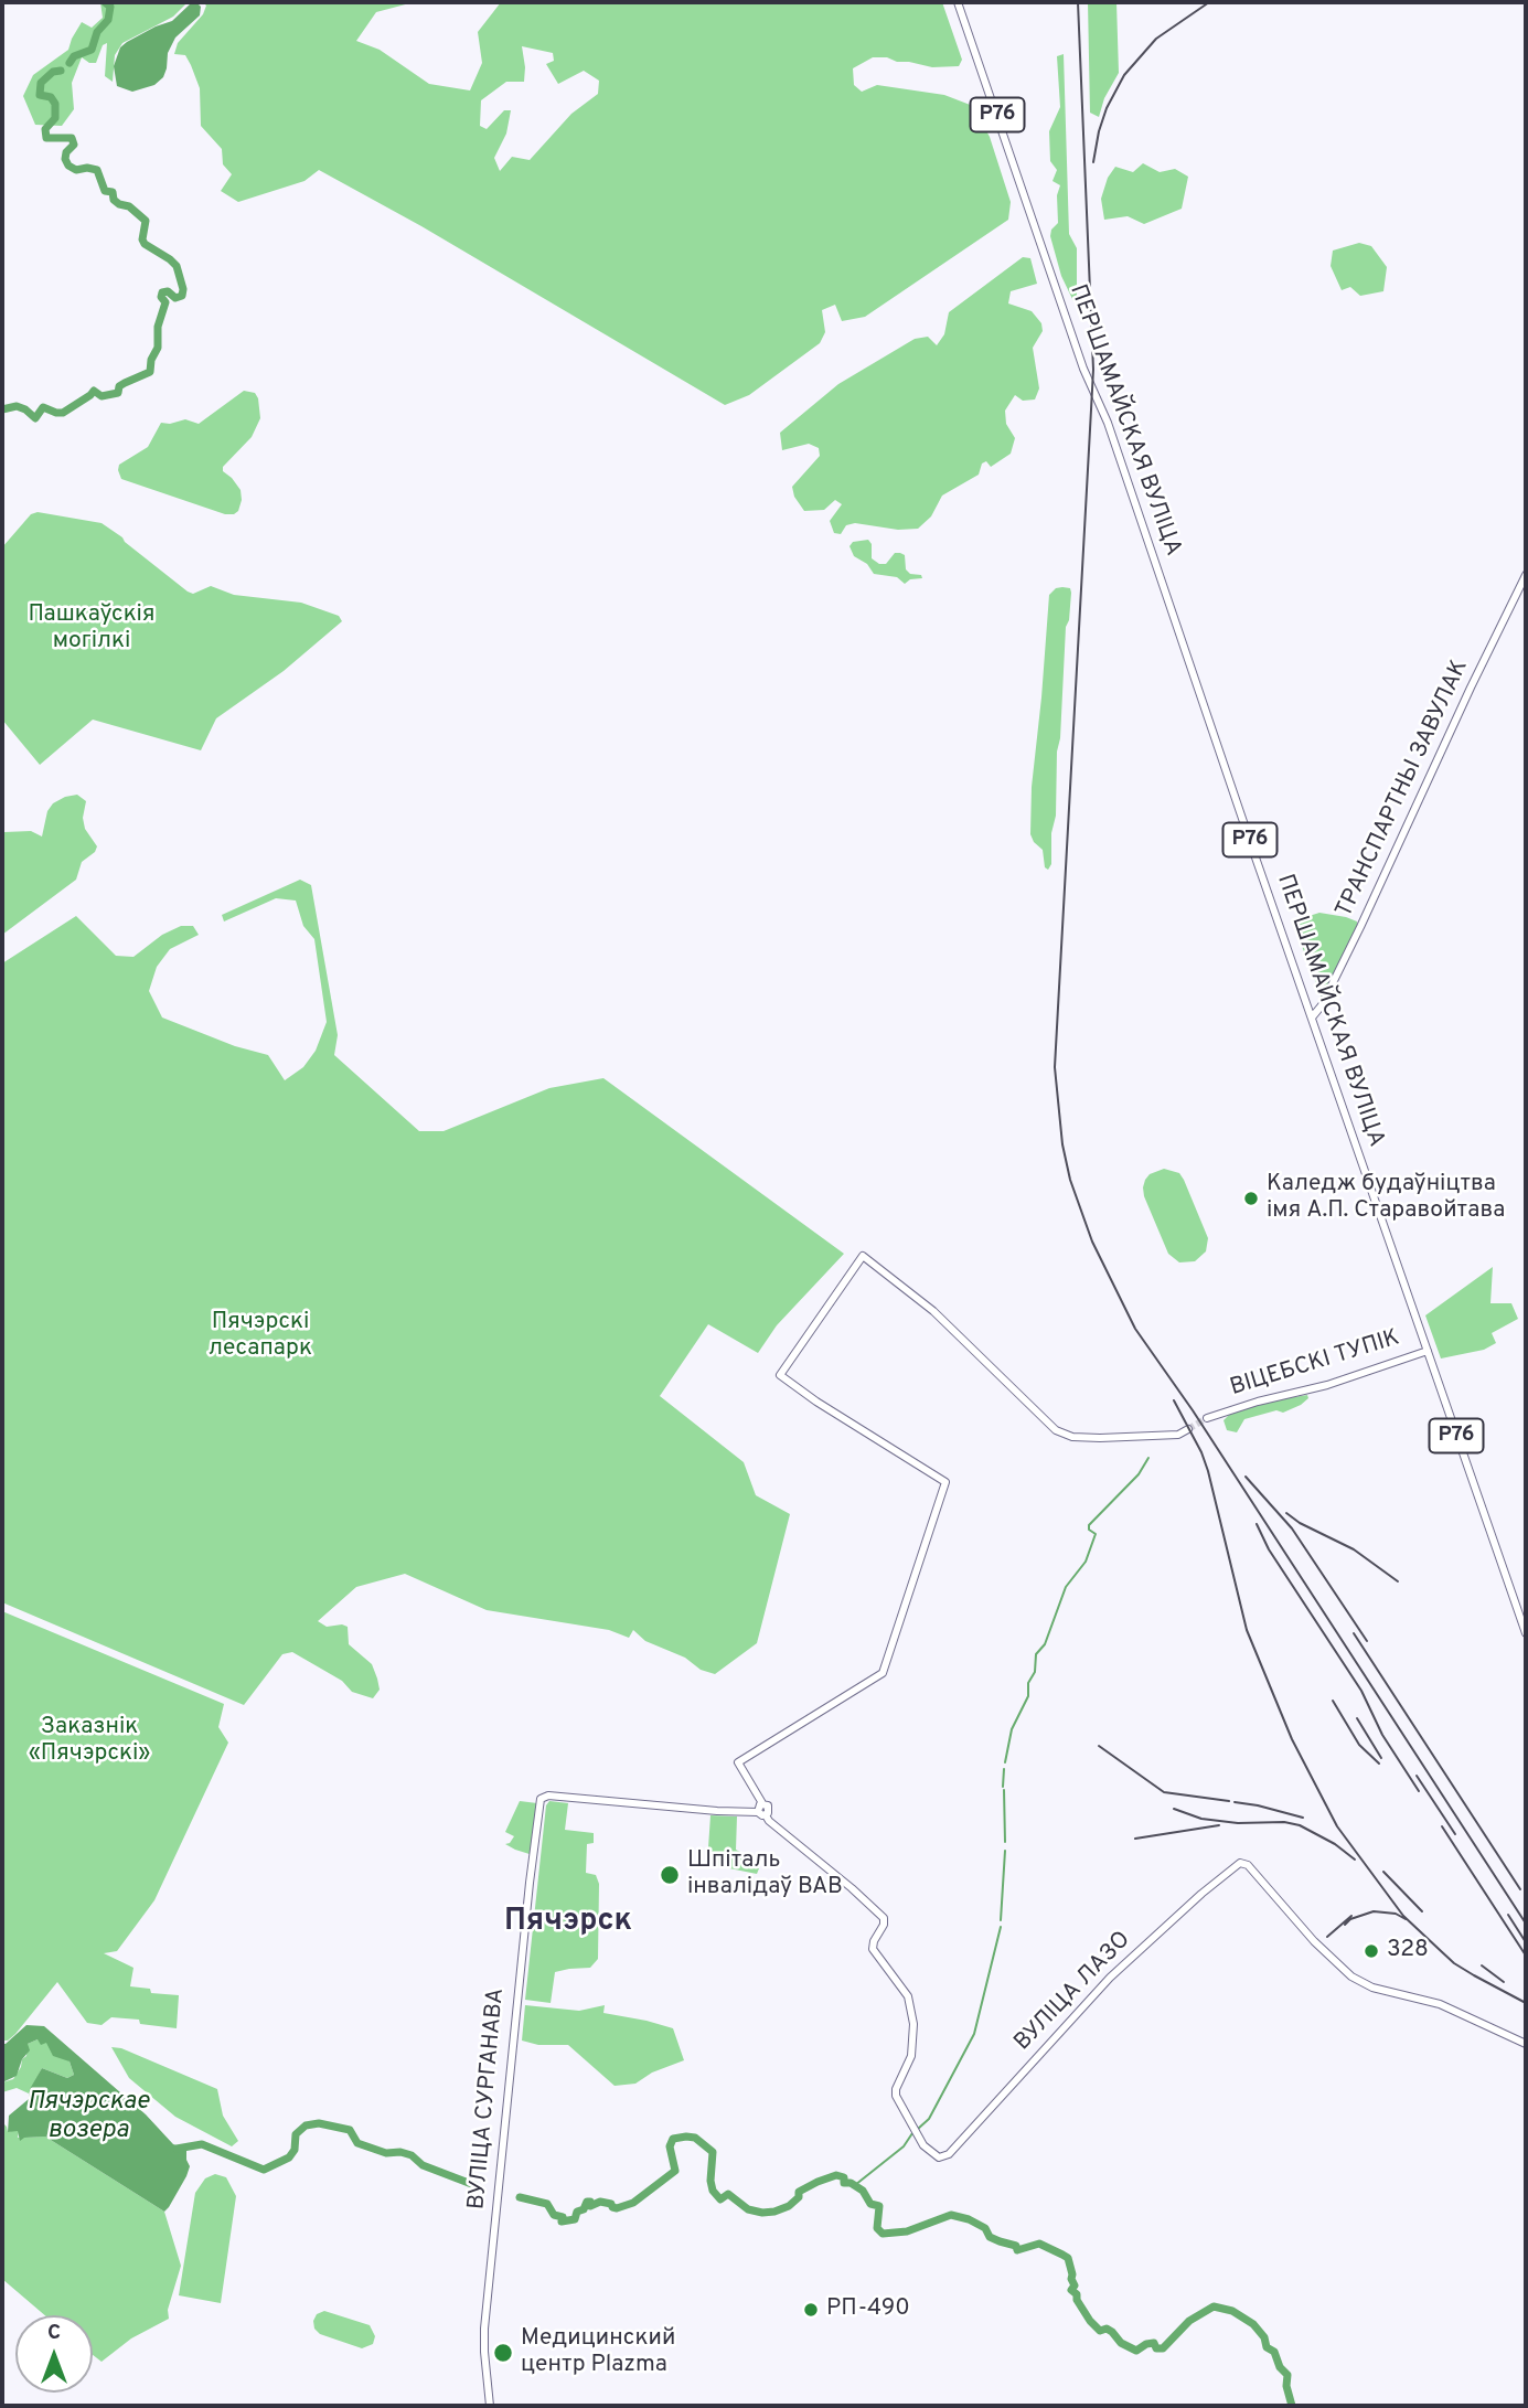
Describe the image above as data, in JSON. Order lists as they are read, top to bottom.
{
  "streets": {
    "main road": [
      "Р76",
      "ПЕРШАМАЙСКАЯ ВУЛІЦА",
      "ТРАНСПАРТНЫ ЗАВУЛАК",
      "ВІЦЕБСКІ ТУПІК",
      "ВУЛІЦА ЛАЗО",
      "ВУЛІЦА СУРГАНАВА"
    ]
  },
  "crossings": [
    ["ПЕРШАМАЙСКАЯ ВУЛІЦА", "ТРАНСПАРТНЫ ЗАВУЛАК"],
    ["ПЕРШАМАЙСКАЯ ВУЛІЦА", "ВІЦЕБСКІ ТУПІК"],
    ["ВУЛІЦА ЛАЗО", "ВУЛІЦА СУРГАНАВА"]
  ],
  "districts": ["Пячэрск"],
  "water": ["Пячэрскае возера"],
  "parks": ["Пашкаўскія могілкі", "Пячэрскі лесапарк", "Заказнік «Пячэрскі»"],
  "places": [
    "Каледж будаўніцтва імя А.П. Старавойтава",
    "Шпіталь інвалідаў ВАВ",
    "328",
    "РП-490",
    "Медицинский центр Plazma"
  ],
  "north": "top"
}
